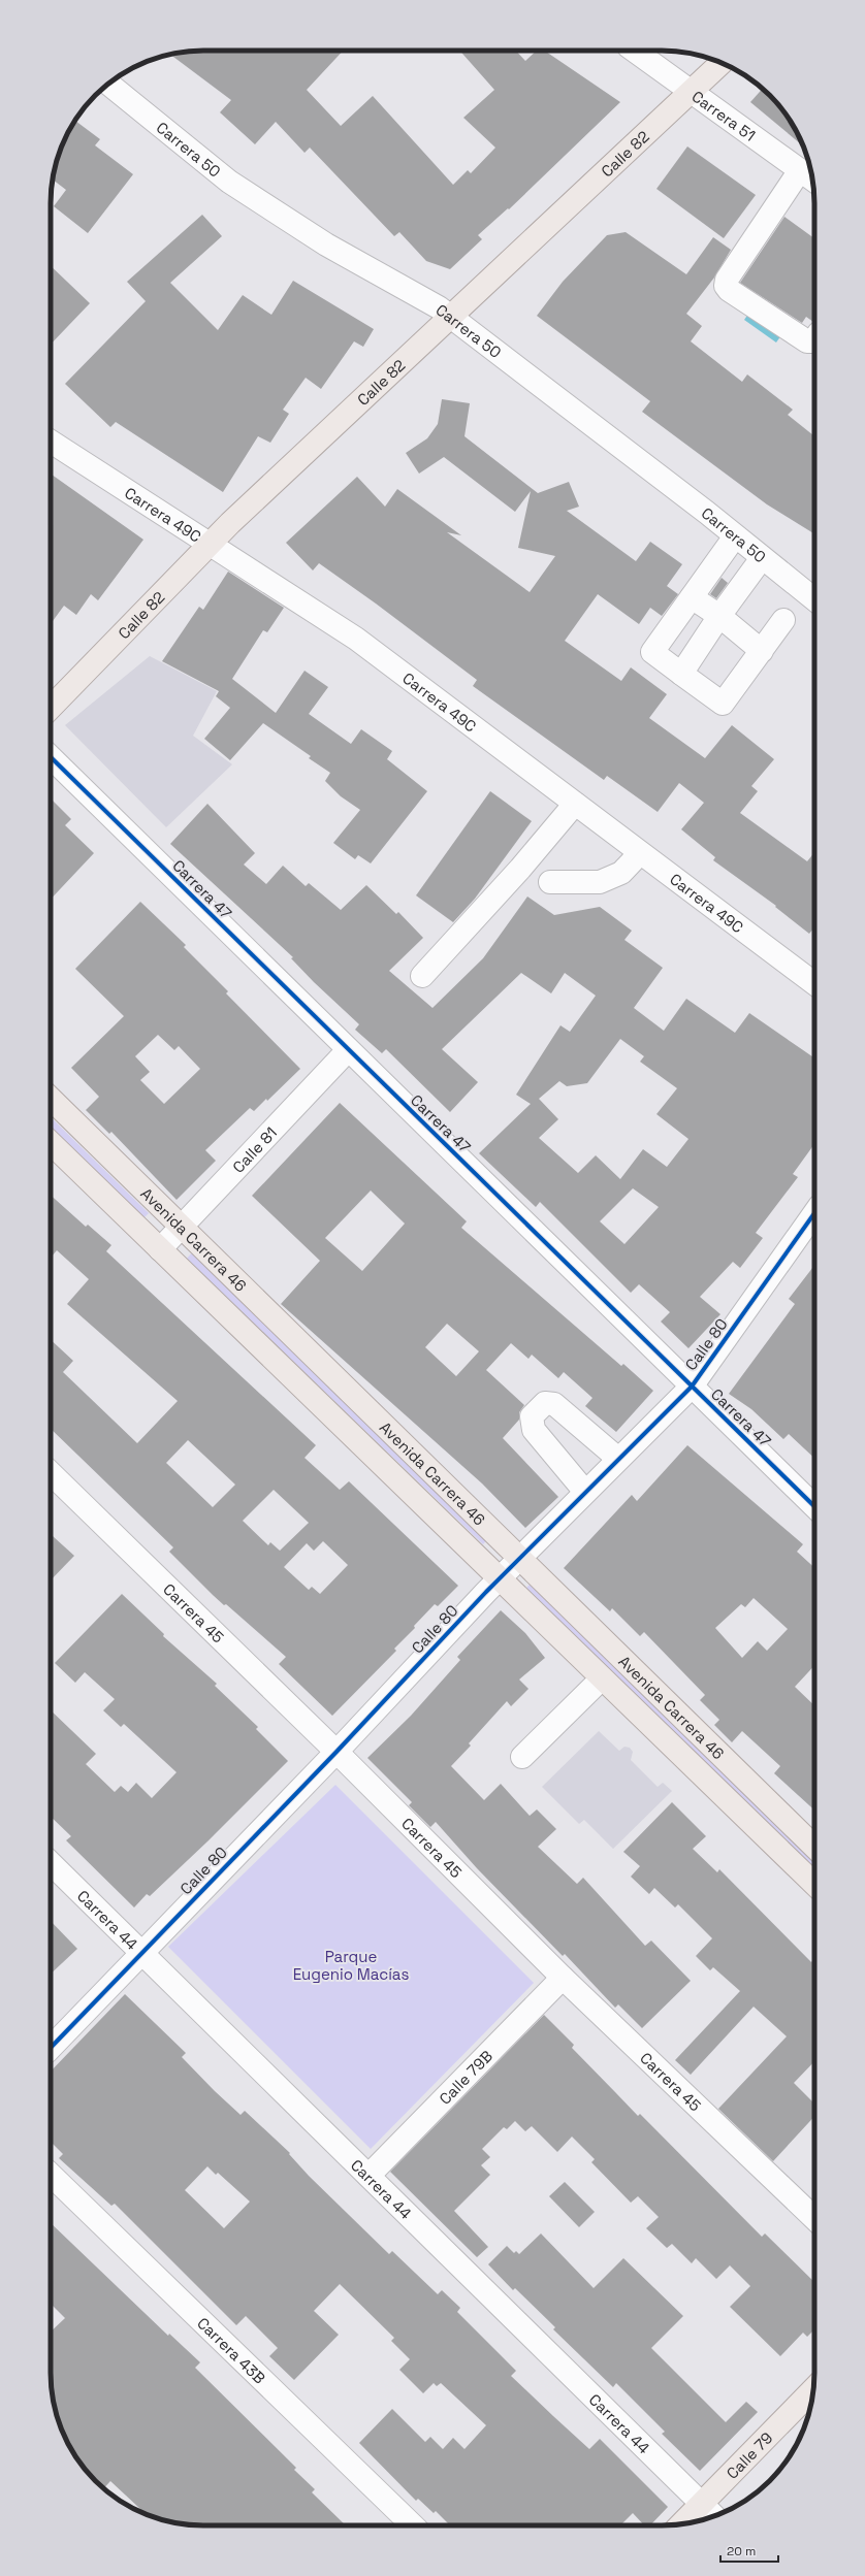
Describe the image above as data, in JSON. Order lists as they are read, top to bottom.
{
  "streets": {
    "main road": ["Calle 82", "Avenida Carrera 46", "Calle 79"],
    "street": [
      "Carrera 51",
      "Carrera 50",
      "Carrera 49C",
      "Carrera 47",
      "Calle 81",
      "Calle 80",
      "Carrera 45",
      "Carrera 44",
      "Calle 79B",
      "Carrera 43B"
    ]
  },
  "crossings": [
    ["Carrera 51", "Calle 82"],
    ["Carrera 50", "Calle 82"],
    ["Calle 82", "Carrera 49C"],
    ["Carrera 47", "Calle 81"],
    ["Carrera 47", "Calle 80"],
    ["Calle 81", "Avenida Carrera 46"],
    ["Avenida Carrera 46", "Calle 80"],
    ["Calle 80", "Carrera 45"],
    ["Calle 80", "Carrera 44"],
    ["Carrera 45", "Calle 79B"],
    ["Carrera 44", "Calle 79B"],
    ["Carrera 44", "Calle 79"]
  ],
  "parks": ["Parque Eugenio Macías"],
  "scale_bar": "20 m"
}
